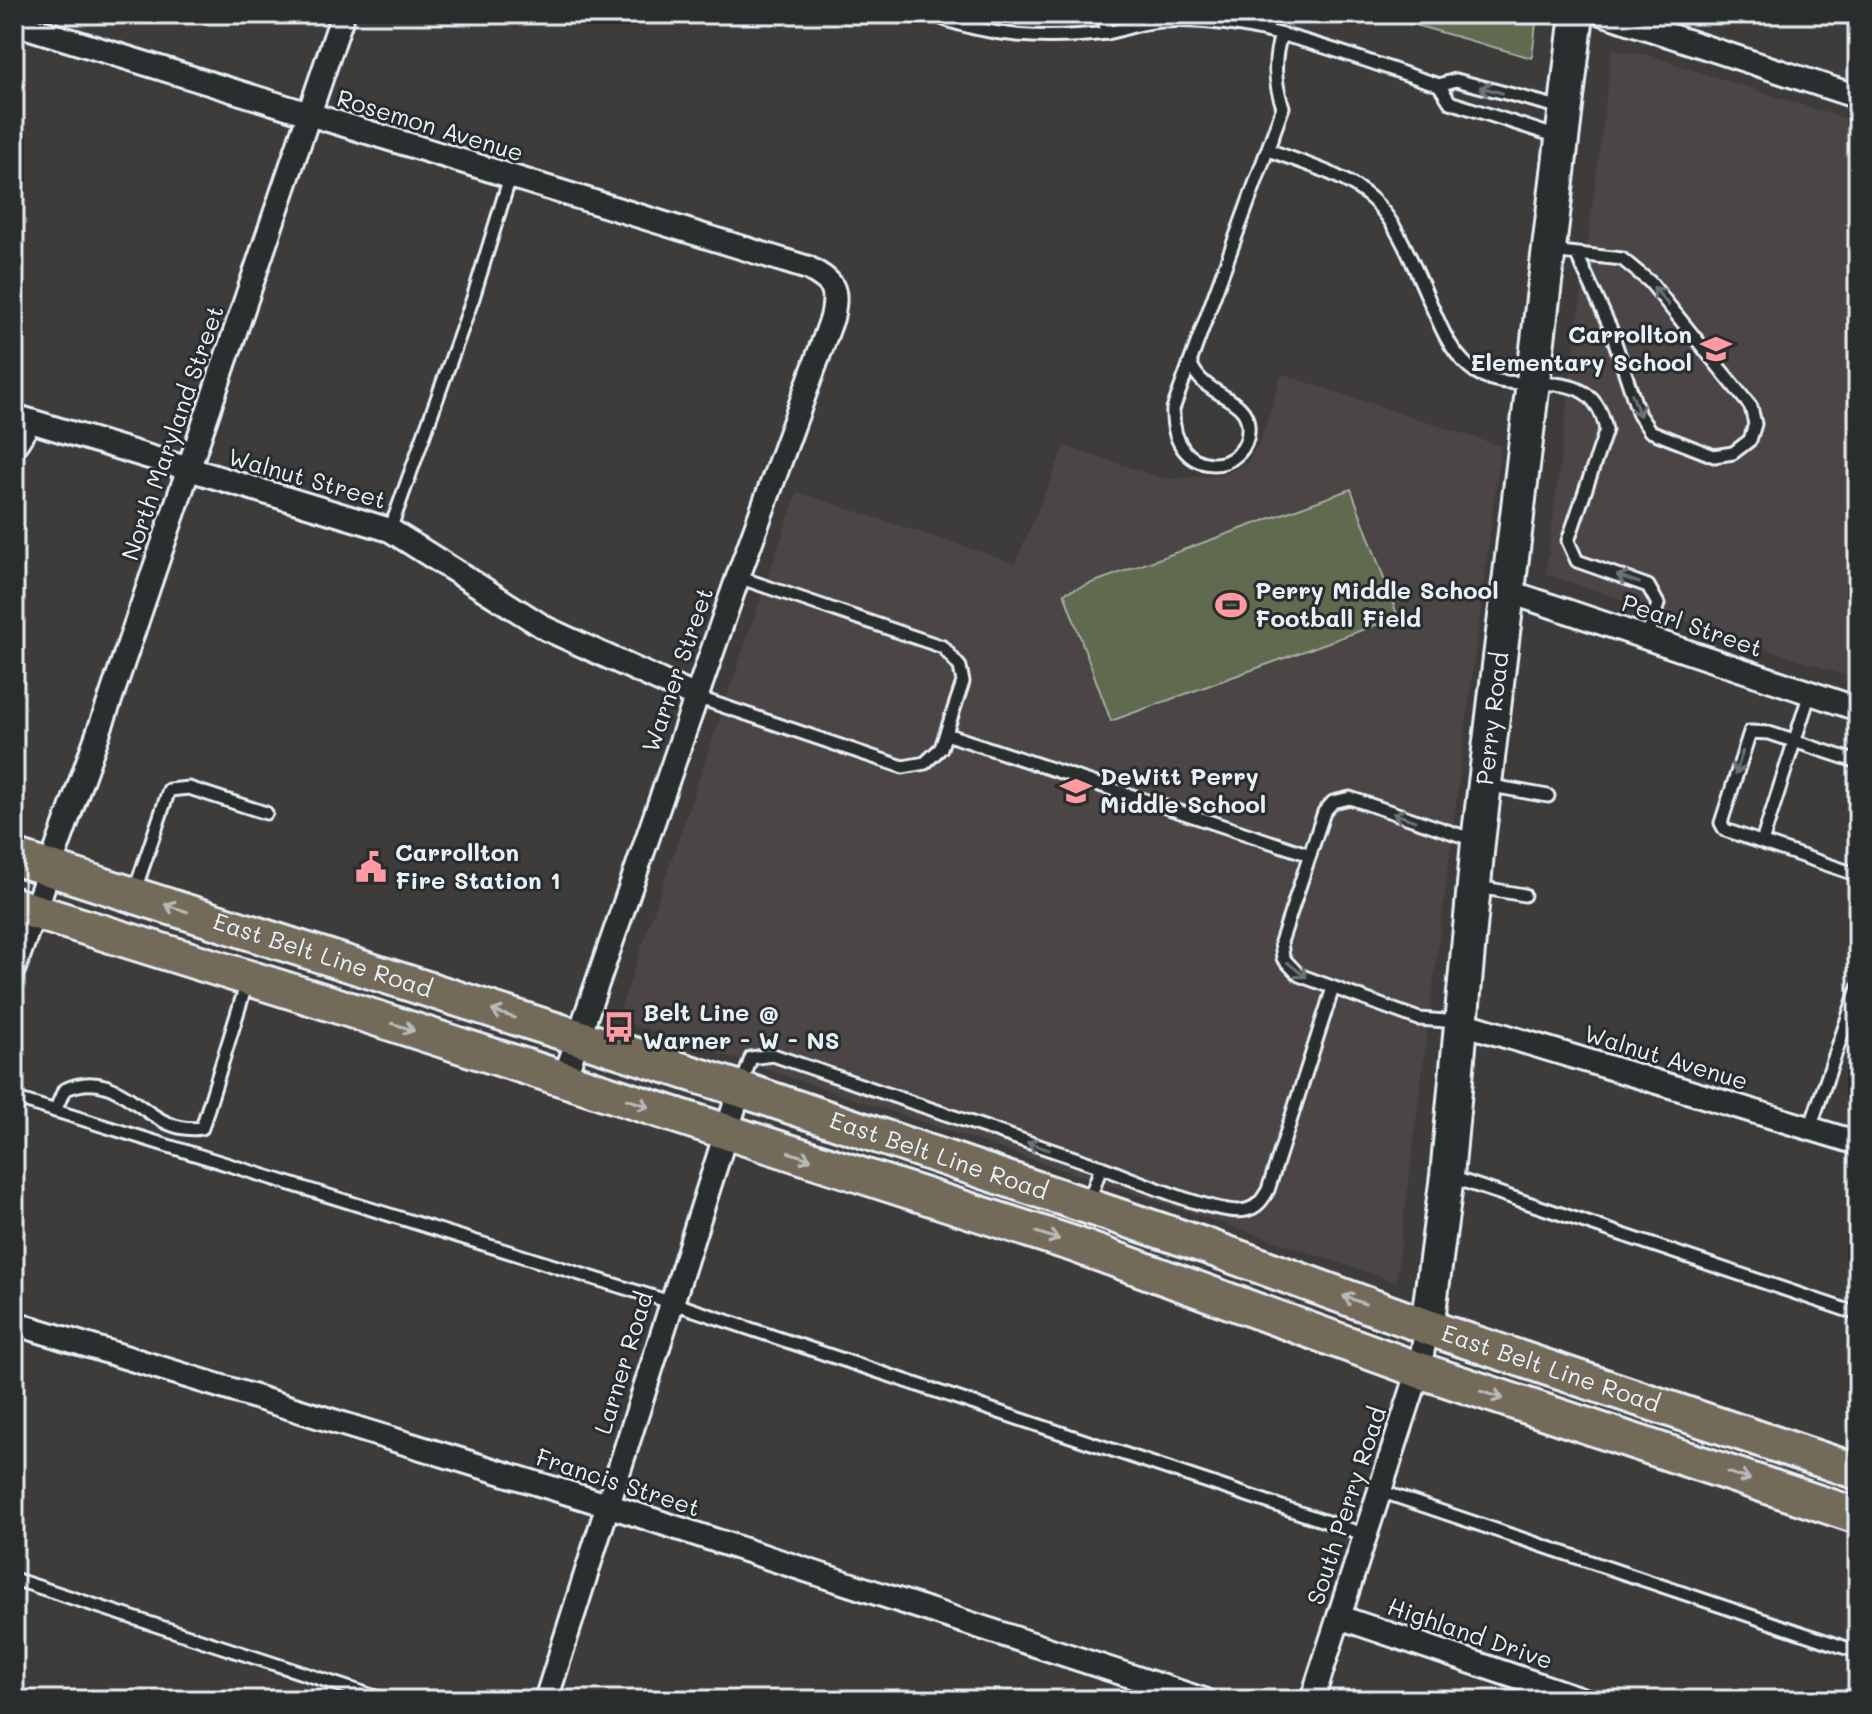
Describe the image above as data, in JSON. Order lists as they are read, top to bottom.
{
  "streets": {
    "main road": ["East Belt Line Road"],
    "street": [
      "Rosemon Avenue",
      "North Maryland Street",
      "Walnut Street",
      "Pearl Street",
      "Warner Street",
      "Perry Road",
      "Walnut Avenue",
      "Larner Road",
      "Francis Street",
      "South Perry Road",
      "Highland Drive"
    ]
  },
  "crossings": [
    ["Rosemon Avenue", "North Maryland Street"],
    ["Rosemon Avenue", "Warner Street"],
    ["North Maryland Street", "Walnut Street"],
    ["North Maryland Street", "East Belt Line Road"],
    ["Walnut Street", "Warner Street"],
    ["Pearl Street", "Perry Road"],
    ["Warner Street", "East Belt Line Road"],
    ["Perry Road", "East Belt Line Road"],
    ["Perry Road", "Walnut Avenue"],
    ["Perry Road", "South Perry Road"],
    ["East Belt Line Road", "Larner Road"],
    ["East Belt Line Road", "South Perry Road"],
    ["Larner Road", "Francis Street"],
    ["South Perry Road", "Highland Drive"]
  ],
  "places": {
    "school or university": ["Carrollton Elementary School", "DeWitt Perry Middle School"],
    "sports": ["Perry Middle School Football Field"],
    "public building": ["Carrollton Fire Station 1"],
    "bus stop": ["Belt Line @ Warner - W - NS"]
  }
}
